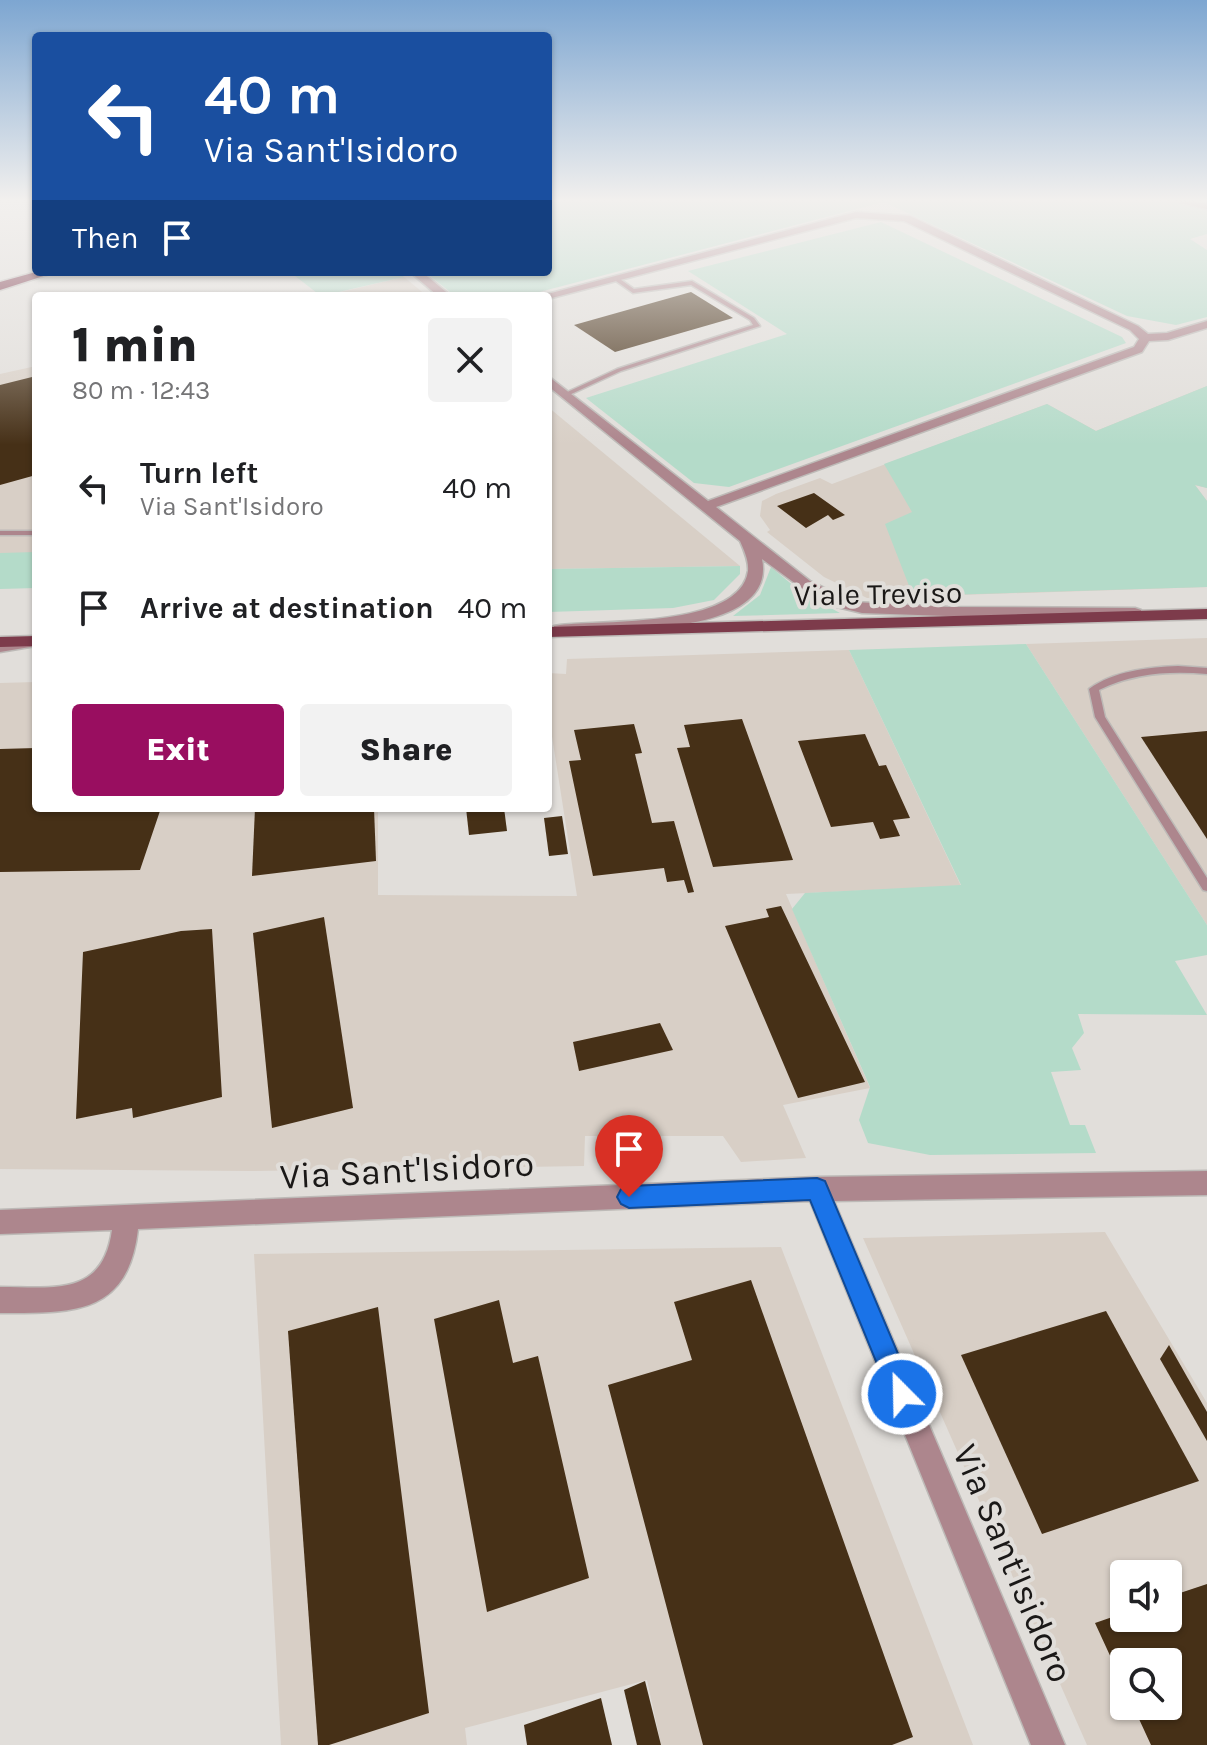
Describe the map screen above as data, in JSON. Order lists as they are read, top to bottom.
{
  "streets": {
    "main road": ["Viale Treviso"],
    "street": ["Via Sant'Isidoro"]
  },
  "page": {
    "turn": ["40 m", "Via Sant'Isidoro"],
    "then": "Then",
    "heading": ["1 min", "80 m · 12:43"],
    "list": [
      {
        "name": "Turn left",
        "note": "Via Sant'Isidoro",
        "value": "40 m"
      },
      {
        "name": "Arrive at destination",
        "value": "40 m"
      }
    ],
    "buttons": ["Exit", "Share"]
  }
}
